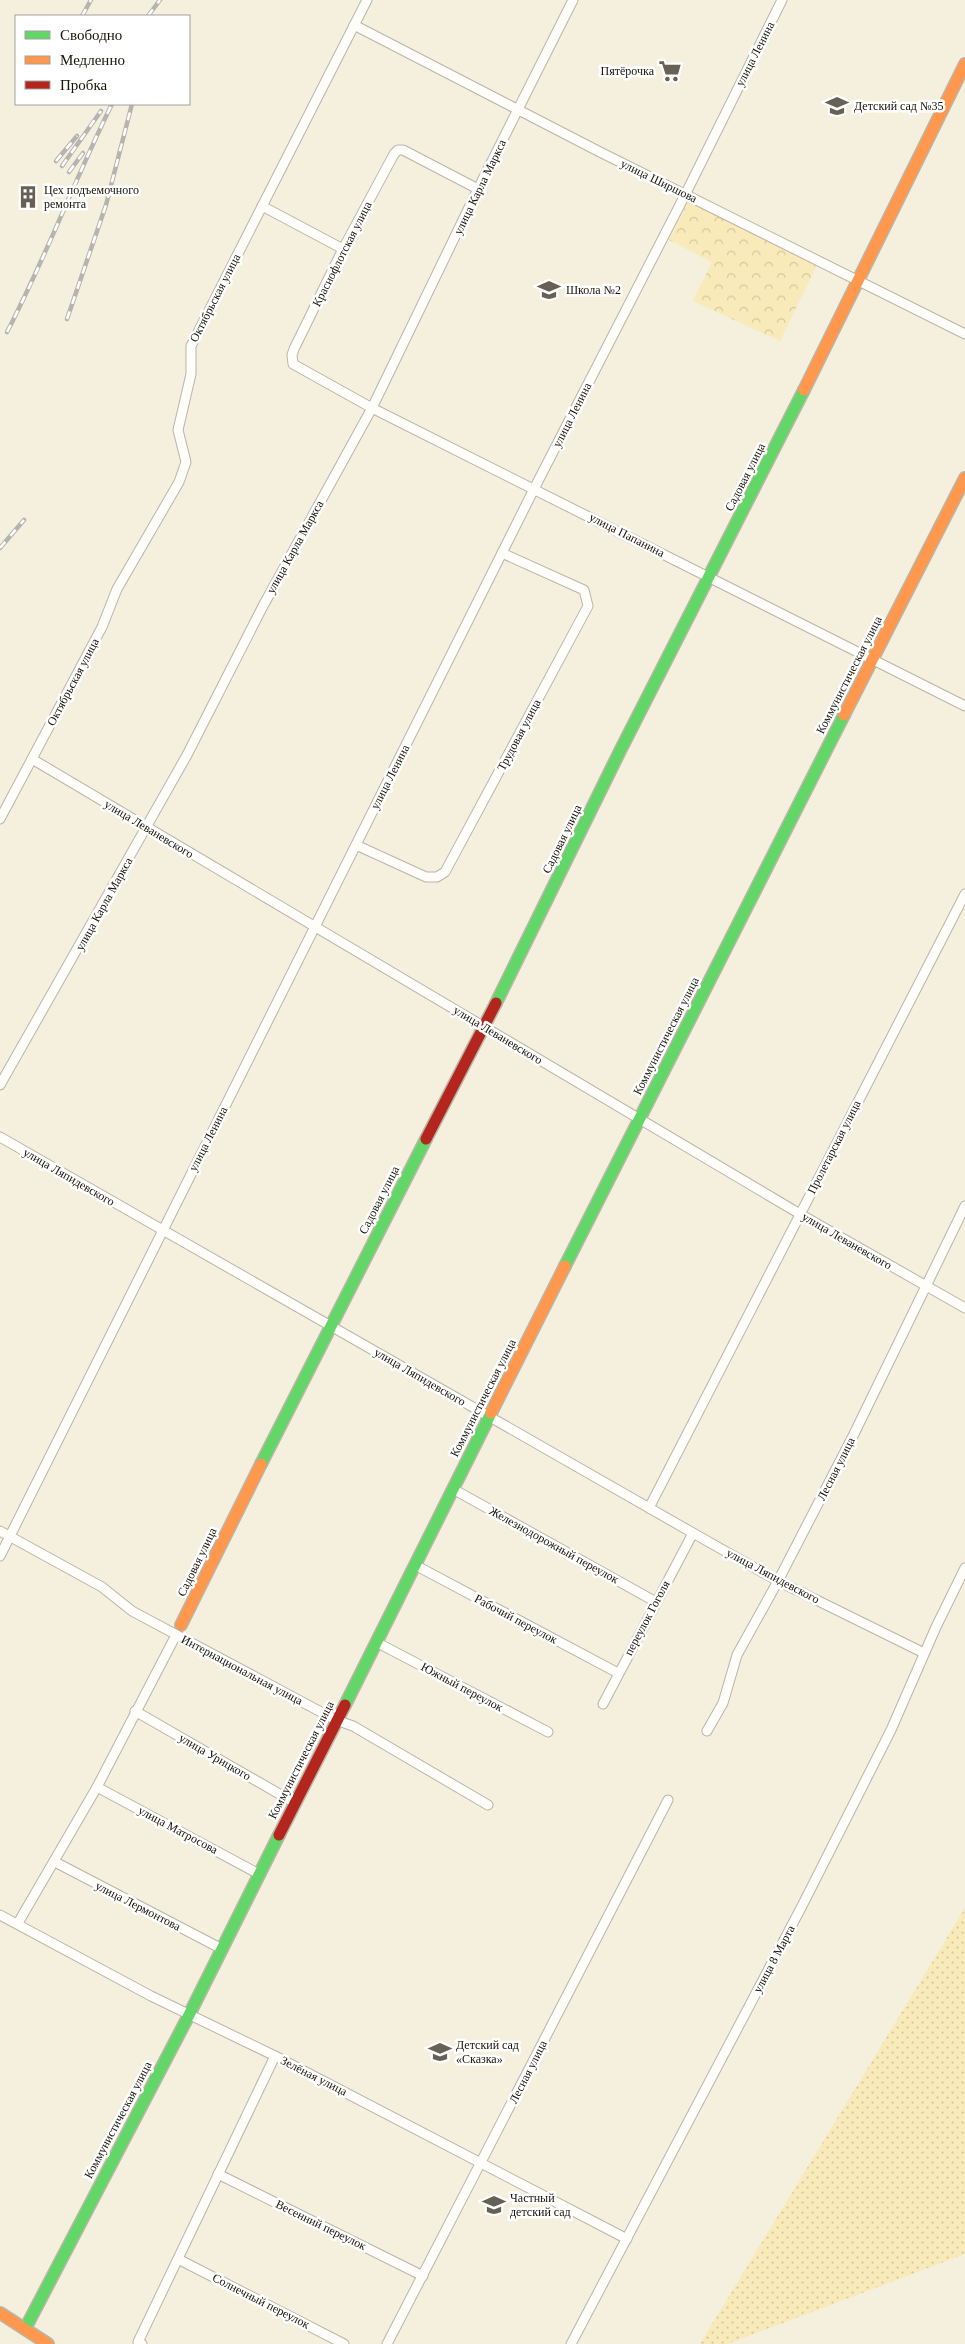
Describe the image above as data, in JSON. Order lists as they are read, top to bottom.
{
  "streets": {
    "street": [
      "улица Ленина",
      "улица Ширшова",
      "улица Карла Маркса",
      "Краснофлотская улица",
      "Октябрьская улица",
      "Садовая улица",
      "улица Папанина",
      "Коммунистическая улица",
      "Трудовая улица",
      "улица Леваневского",
      "Пролетарская улица",
      "улица Ляпидевского",
      "Лесная улица",
      "Железнодорожный переулок",
      "переулок Гоголя",
      "Рабочий переулок",
      "Интернациональная улица",
      "Южный переулок",
      "улица Урицкого",
      "улица Матросова",
      "улица Лермонтова",
      "улица 8 Марта",
      "Зелёная улица",
      "Весенний переулок",
      "Солнечный переулок"
    ]
  },
  "crossings": [
    ["улица Ленина", "улица Ширшова"],
    ["улица Ленина", "улица Папанина"],
    ["улица Ленина", "Трудовая улица"],
    ["улица Ленина", "улица Леваневского"],
    ["улица Ленина", "улица Ляпидевского"],
    ["улица Ленина", "Интернациональная улица"],
    ["улица Ширшова", "улица Карла Маркса"],
    ["улица Ширшова", "Октябрьская улица"],
    ["улица Ширшова", "Садовая улица"],
    ["улица Карла Маркса", "Краснофлотская улица"],
    ["улица Карла Маркса", "улица Папанина"],
    ["улица Карла Маркса", "улица Леваневского"],
    ["Краснофлотская улица", "улица Папанина"],
    ["Октябрьская улица", "улица Леваневского"],
    ["Садовая улица", "улица Папанина"],
    ["Садовая улица", "улица Леваневского"],
    ["Садовая улица", "улица Ляпидевского"],
    ["Садовая улица", "Интернациональная улица"],
    ["Садовая улица", "улица Урицкого"],
    ["Садовая улица", "улица Матросова"],
    ["Садовая улица", "улица Лермонтова"],
    ["Садовая улица", "Зелёная улица"],
    ["улица Папанина", "Коммунистическая улица"],
    ["Коммунистическая улица", "улица Леваневского"],
    ["Коммунистическая улица", "улица Ляпидевского"],
    ["Коммунистическая улица", "Железнодорожный переулок"],
    ["Коммунистическая улица", "Рабочий переулок"],
    ["Коммунистическая улица", "Интернациональная улица"],
    ["Коммунистическая улица", "Южный переулок"],
    ["Коммунистическая улица", "улица Урицкого"],
    ["Коммунистическая улица", "улица Матросова"],
    ["Коммунистическая улица", "улица Лермонтова"],
    ["Коммунистическая улица", "Зелёная улица"],
    ["улица Леваневского", "Пролетарская улица"],
    ["улица Леваневского", "Лесная улица"],
    ["Пролетарская улица", "улица Ляпидевского"],
    ["улица Ляпидевского", "Лесная улица"],
    ["улица Ляпидевского", "переулок Гоголя"],
    ["улица Ляпидевского", "улица 8 Марта"],
    ["Лесная улица", "Зелёная улица"],
    ["Лесная улица", "Весенний переулок"],
    ["Железнодорожный переулок", "переулок Гоголя"],
    ["переулок Гоголя", "Рабочий переулок"],
    ["улица 8 Марта", "Зелёная улица"]
  ],
  "places": {
    "supermarket": ["Пятёрочка"],
    "school or university": [
      "Детский сад №35",
      "Школа №2",
      "Детский сад «Сказка»",
      "Частный детский сад"
    ],
    "building": ["Цех подъемочного ремонта"]
  },
  "legend": ["Свободно", "Медленно", "Пробка"]
}
